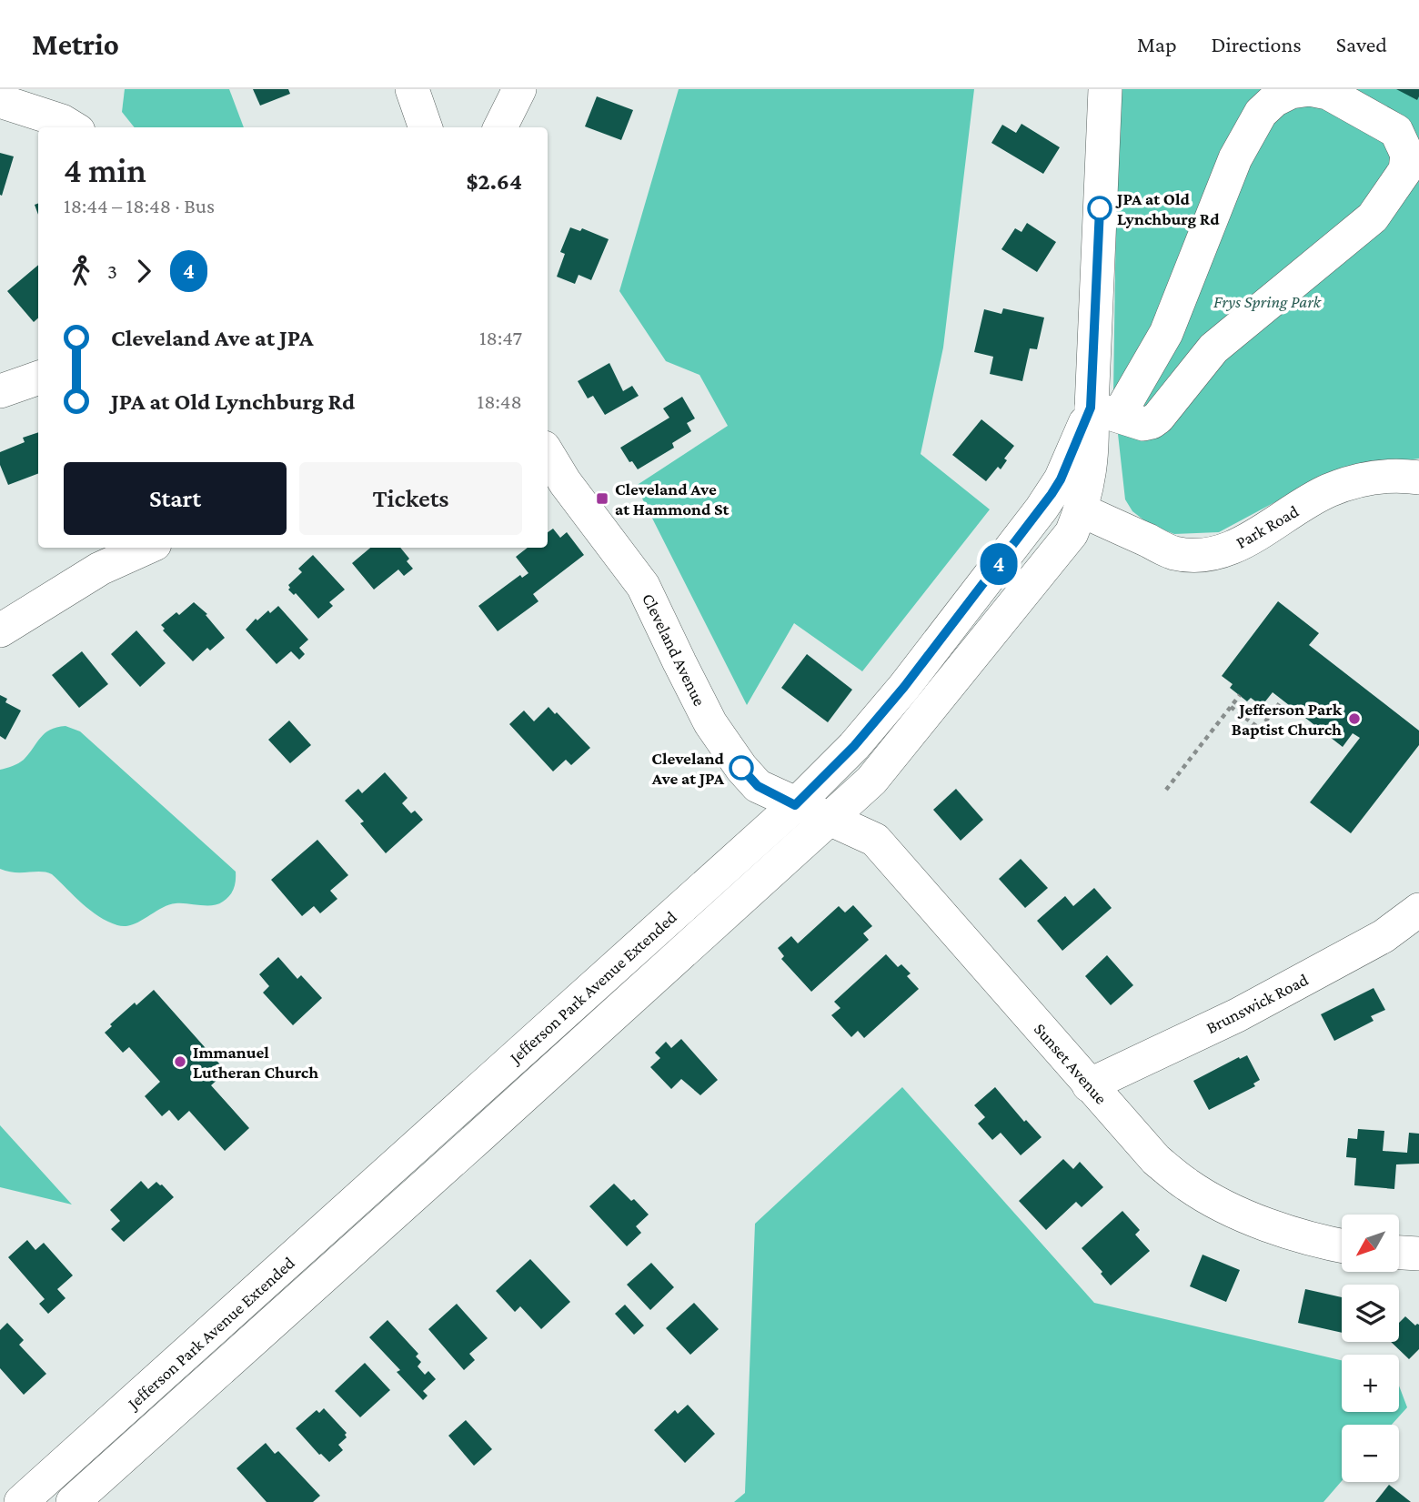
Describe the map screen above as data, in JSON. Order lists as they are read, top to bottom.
{
  "streets": {
    "street": [
      "Park Road",
      "Cleveland Avenue",
      "Jefferson Park Avenue Extended",
      "Brunswick Road",
      "Sunset Avenue"
    ]
  },
  "crossings": [
    ["Park Road", "Jefferson Park Avenue Extended"],
    ["Cleveland Avenue", "Jefferson Park Avenue Extended"],
    ["Cleveland Avenue", "Sunset Avenue"],
    ["Jefferson Park Avenue Extended", "Sunset Avenue"],
    ["Brunswick Road", "Sunset Avenue"]
  ],
  "parks": ["Frys Spring Park"],
  "places": {
    "other": [
      "JPA at Old Lynchburg Rd",
      "Jefferson Park Baptist Church",
      "Cleveland Ave at JPA",
      "Immanuel Lutheran Church"
    ],
    "transit": ["Cleveland Ave at Hammond St"]
  },
  "lines": ["bus line 4"],
  "north": "bottom left",
  "page": {
    "header": "Metrio",
    "nav": ["Map", "Directions", "Saved"],
    "on_map": "4",
    "heading": ["4 min", "18:44 – 18:48 · Bus", "$2.64"],
    "legs": ["3", "4"],
    "list": [
      {
        "name": "Cleveland Ave at JPA",
        "value": "18:47"
      },
      {
        "name": "JPA at Old Lynchburg Rd",
        "value": "18:48"
      }
    ],
    "buttons": ["Start", "Tickets"],
    "map_buttons": ["+", "−"]
  }
}
